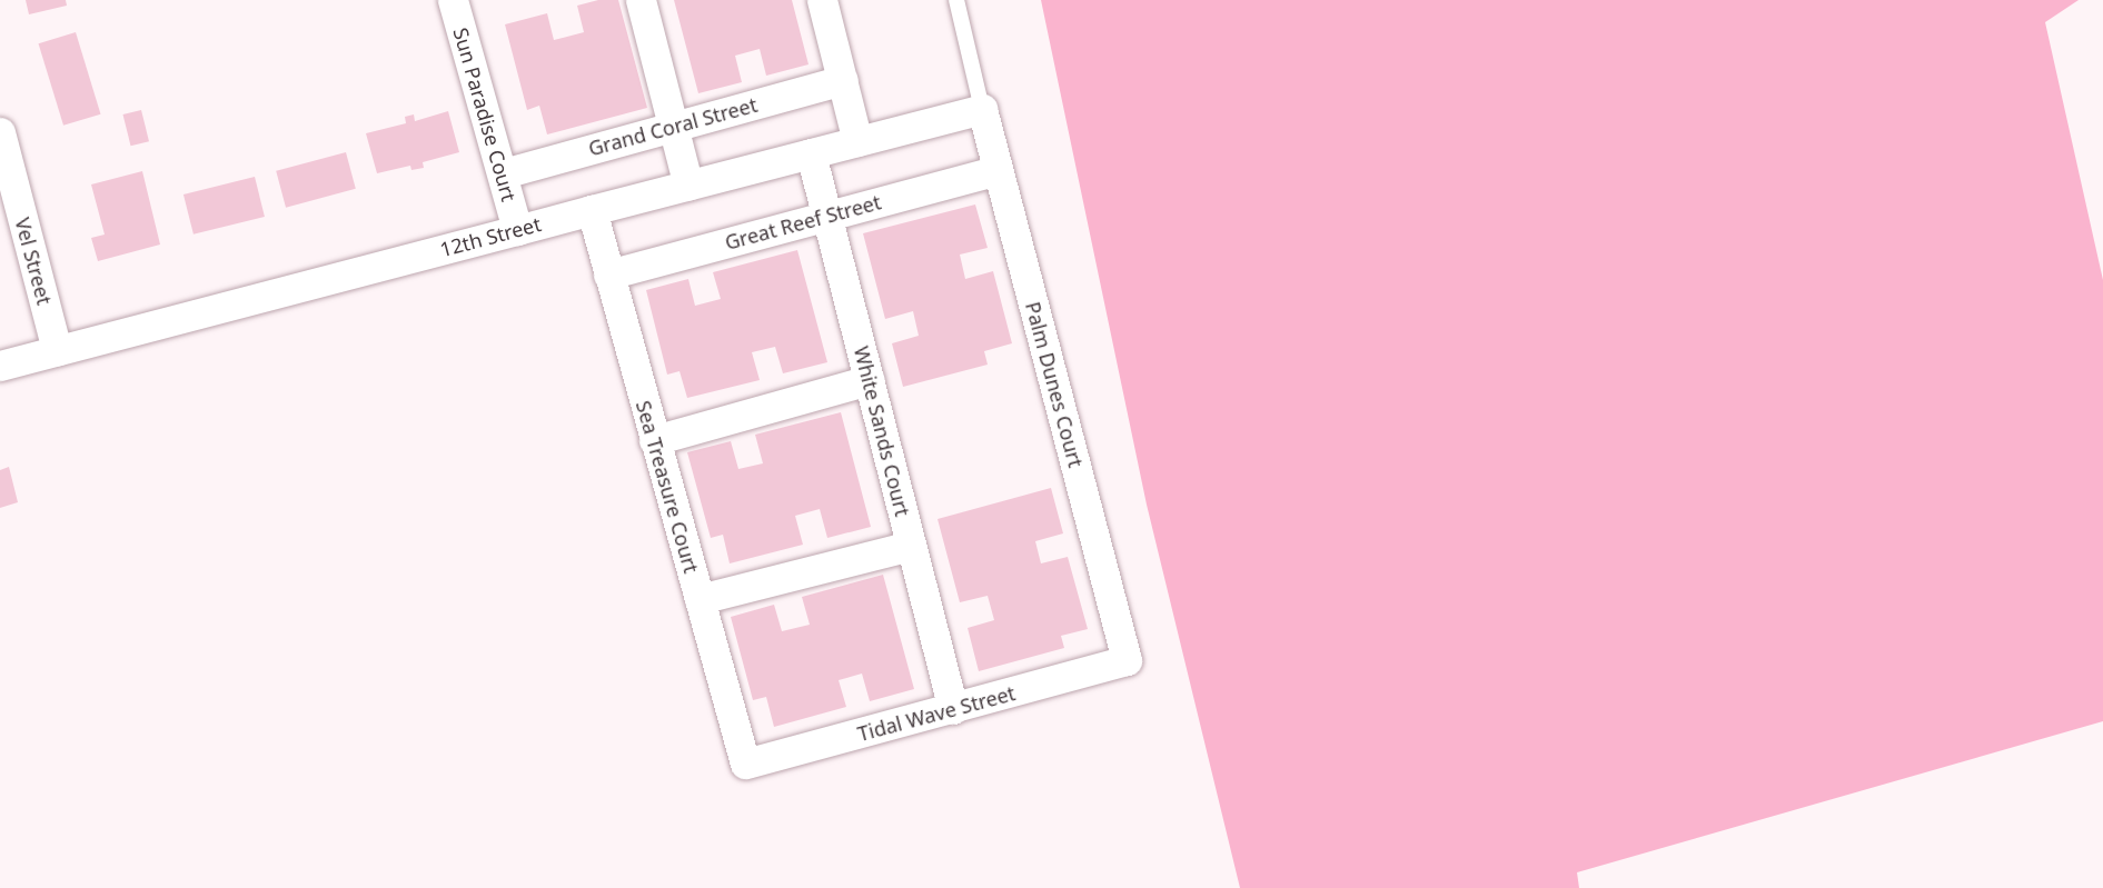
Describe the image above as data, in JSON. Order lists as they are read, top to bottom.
{
  "streets": {
    "street": [
      "Sun Paradise Court",
      "Grand Coral Street",
      "Great Reef Street",
      "12th Street",
      "Vel Street",
      "Palm Dunes Court",
      "White Sands Court",
      "Sea Treasure Court",
      "Tidal Wave Street"
    ]
  },
  "crossings": [
    ["Sun Paradise Court", "Grand Coral Street"],
    ["Sun Paradise Court", "12th Street"],
    ["Great Reef Street", "Palm Dunes Court"],
    ["Great Reef Street", "White Sands Court"],
    ["Great Reef Street", "Sea Treasure Court"],
    ["12th Street", "Vel Street"],
    ["12th Street", "Palm Dunes Court"],
    ["12th Street", "White Sands Court"],
    ["12th Street", "Sea Treasure Court"],
    ["Palm Dunes Court", "Tidal Wave Street"],
    ["White Sands Court", "Tidal Wave Street"],
    ["Sea Treasure Court", "Tidal Wave Street"]
  ]
}
